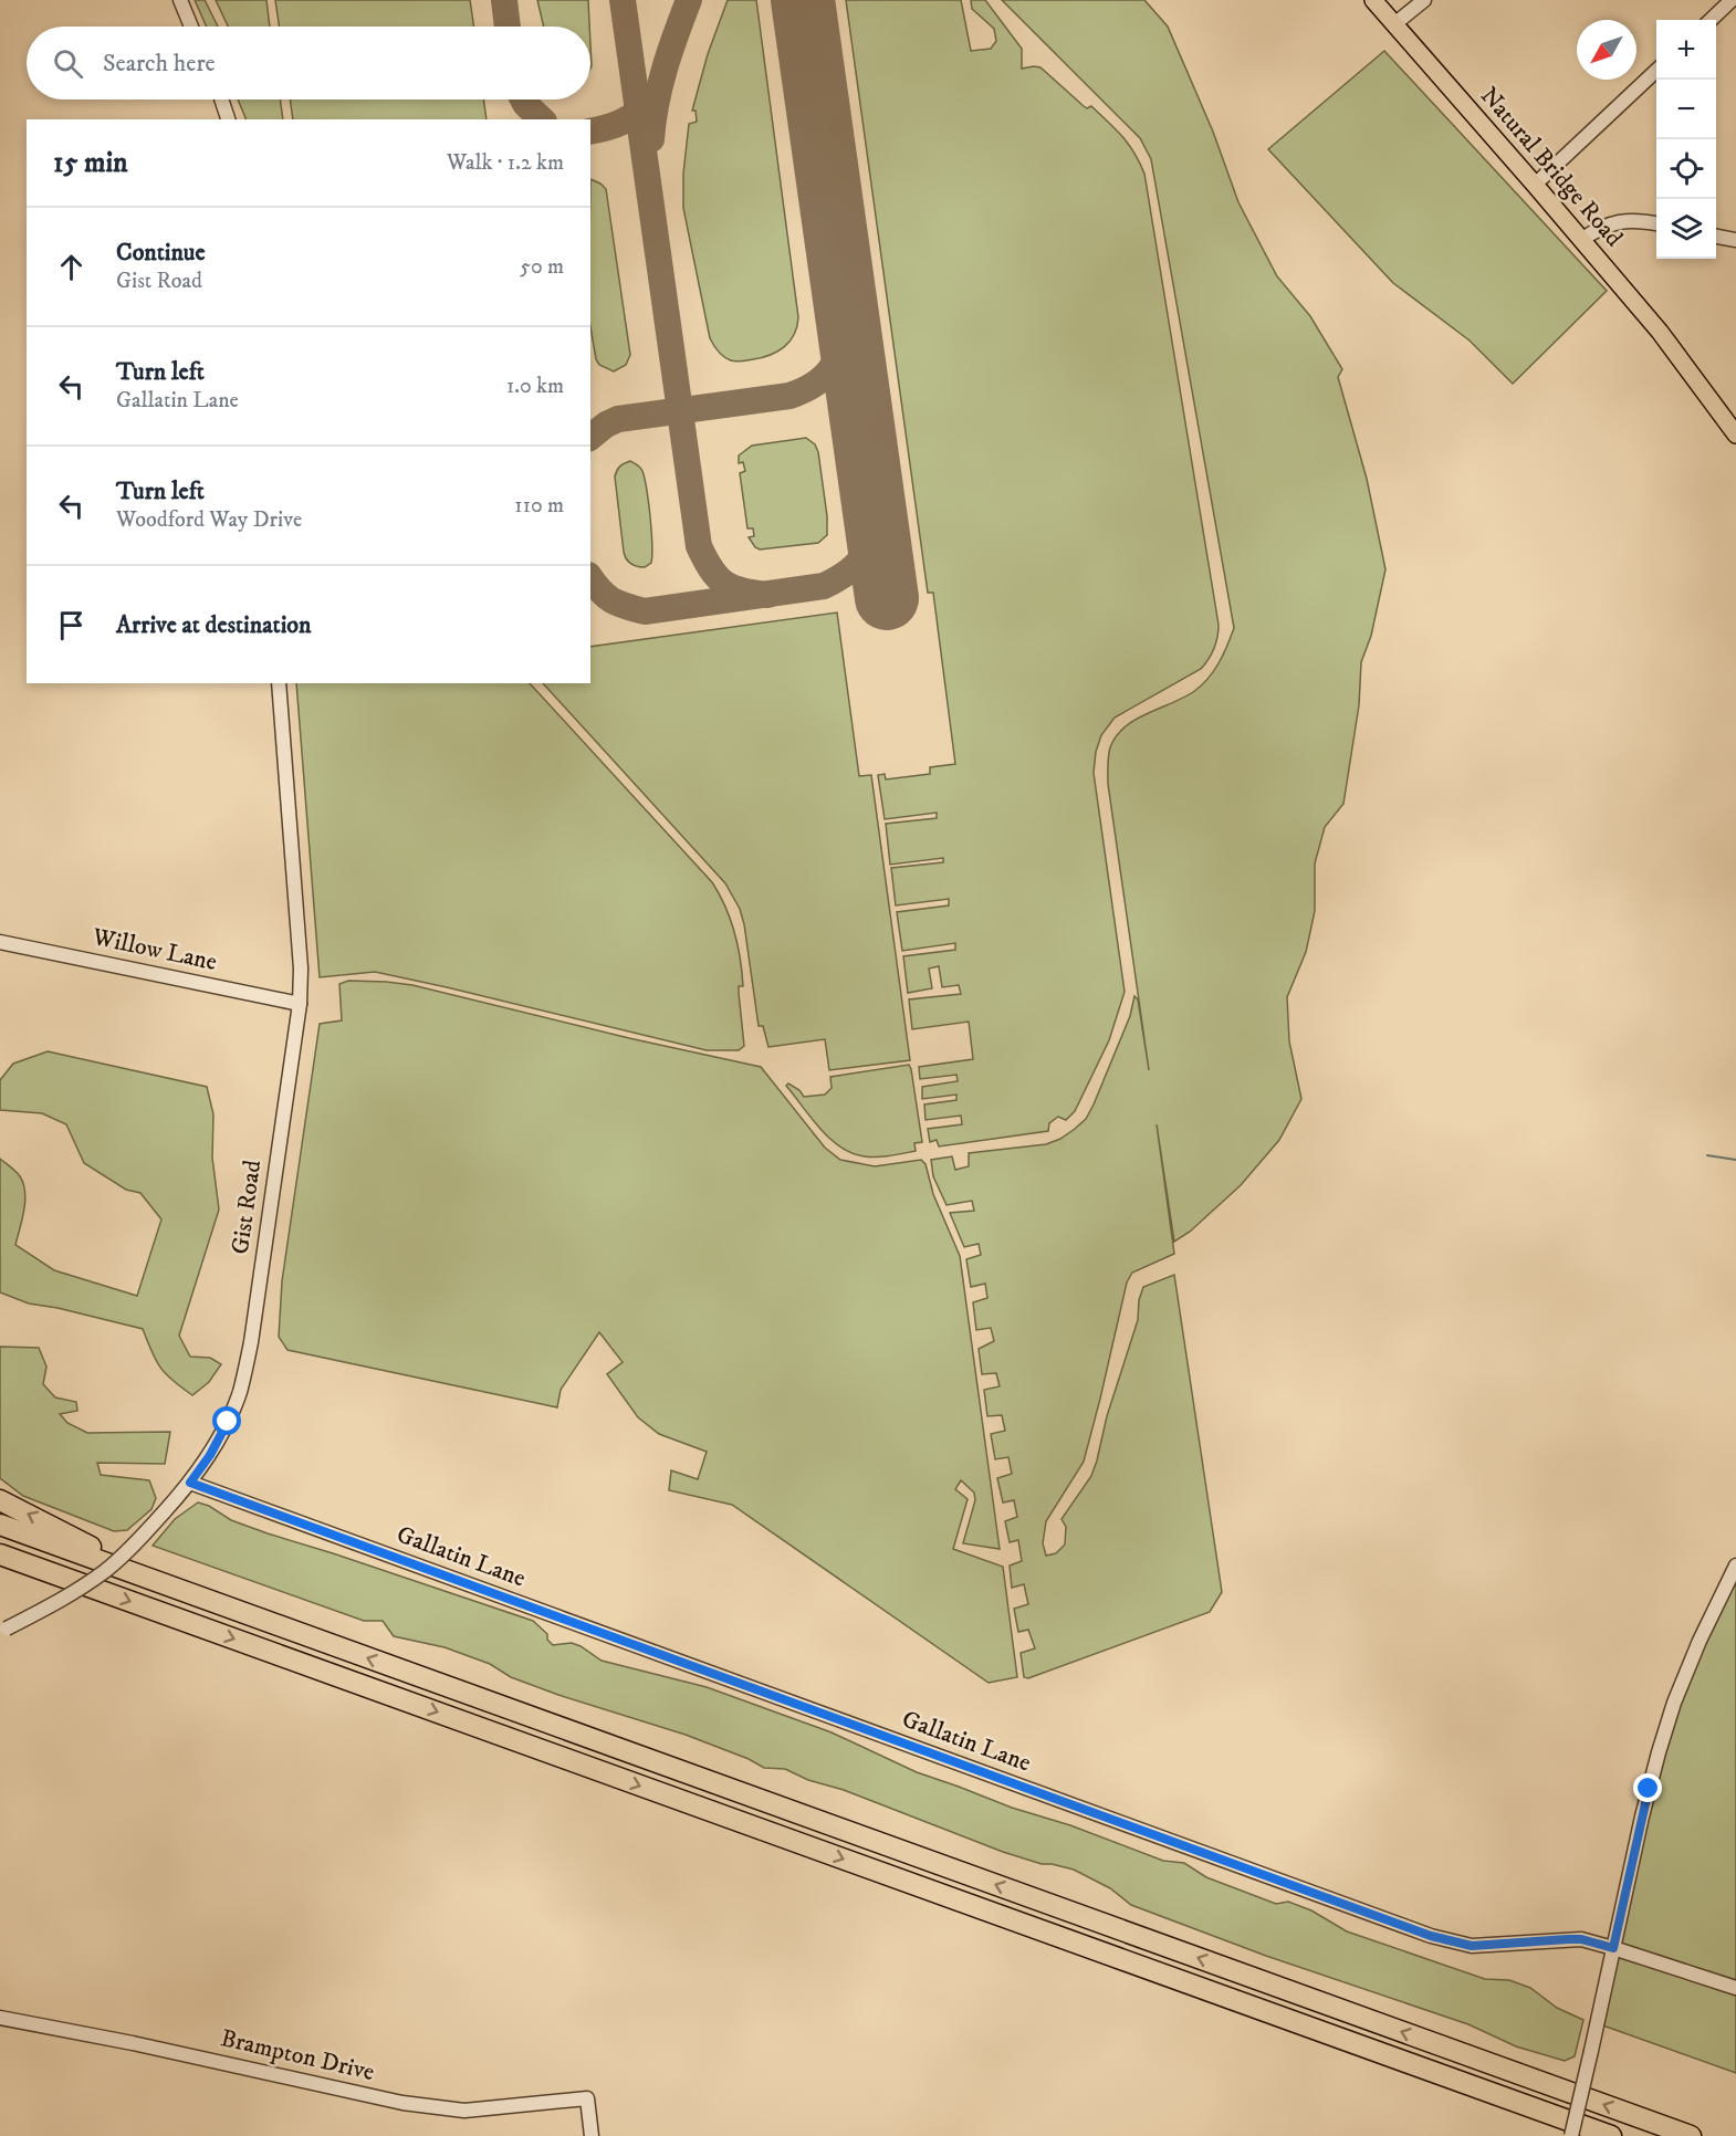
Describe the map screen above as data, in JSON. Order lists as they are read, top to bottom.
{
  "streets": {
    "main road": ["Natural Bridge Road"],
    "street": [
      "Willow Lane",
      "Gist Road",
      "Gallatin Lane",
      "Brampton Drive"
    ]
  },
  "crossings": [
    ["Willow Lane", "Gist Road"],
    ["Gist Road", "Gallatin Lane"]
  ],
  "north": "bottom left",
  "page": {
    "map_buttons": ["+", "−"],
    "search": "Search here",
    "heading": ["15 min", "Walk · 1.2 km"],
    "list": [
      ["Continue", "Gist Road", "50 m"],
      ["Turn left", "Gallatin Lane", "1.0 km"],
      ["Turn left", "Woodford Way Drive", "110 m"],
      "Arrive at destination"
    ]
  }
}
